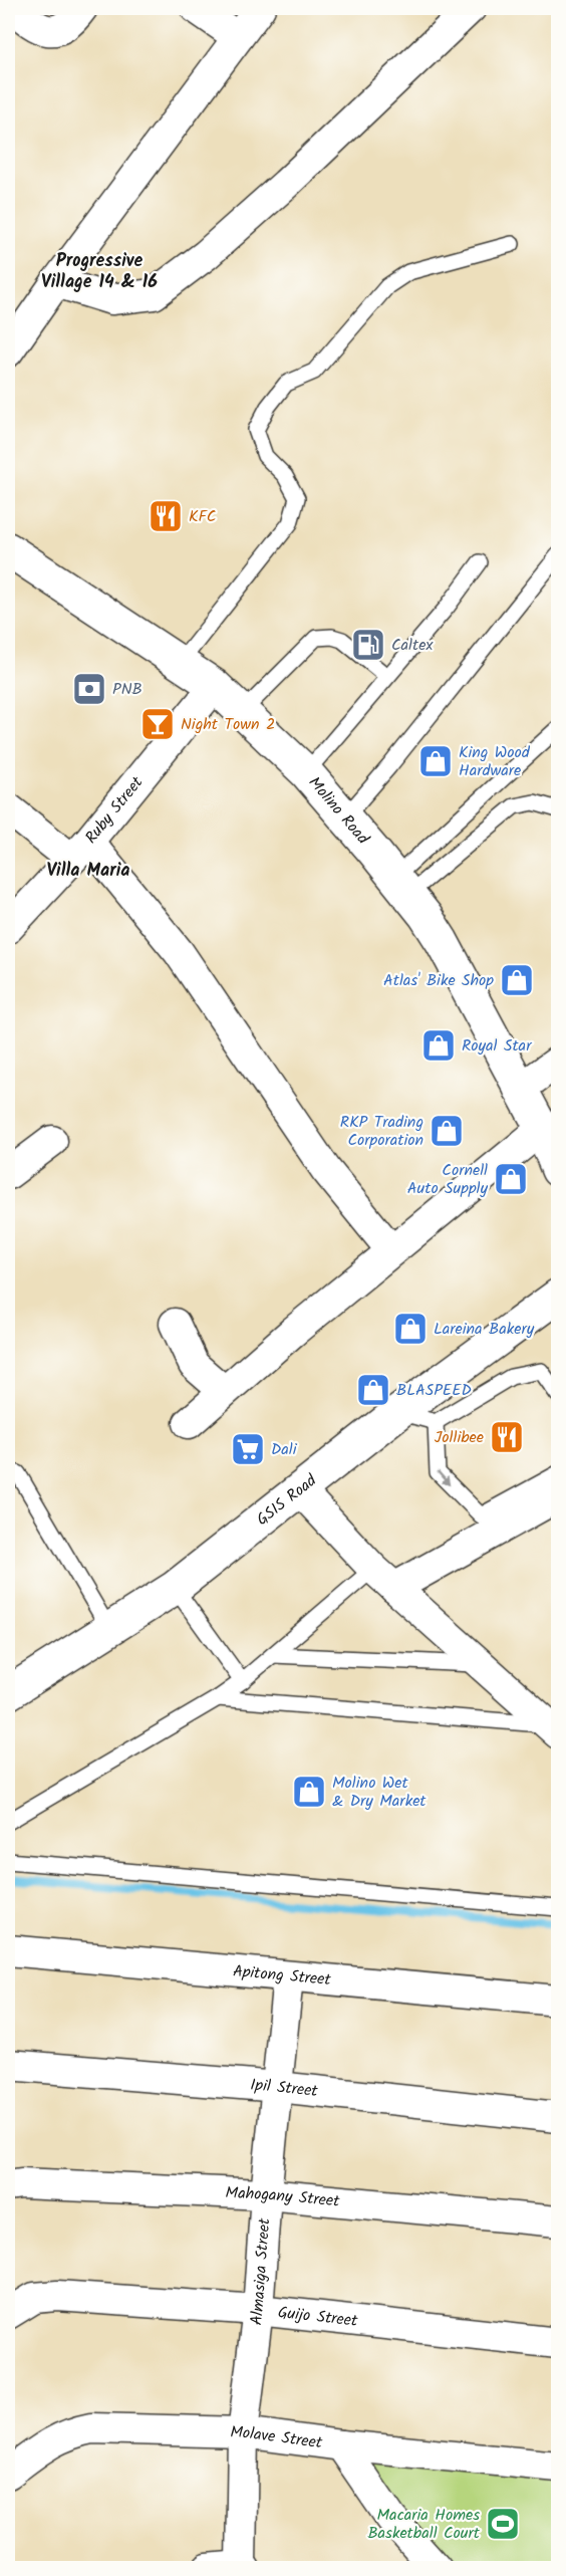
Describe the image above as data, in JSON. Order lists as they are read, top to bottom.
{
  "streets": {
    "main road": ["Molino Road", "GSIS Road"],
    "street": [
      "Ruby Street",
      "Apitong Street",
      "Ipil Street",
      "Mahogany Street",
      "Almasiga Street",
      "Guijo Street",
      "Molave Street"
    ]
  },
  "crossings": [
    ["Ruby Street", "Molino Road"],
    ["Apitong Street", "Almasiga Street"],
    ["Ipil Street", "Almasiga Street"],
    ["Mahogany Street", "Almasiga Street"],
    ["Almasiga Street", "Guijo Street"],
    ["Almasiga Street", "Molave Street"]
  ],
  "districts": ["Progressive Village 14 & 16", "Villa Maria"],
  "places": {
    "restaurant": ["KFC", "Jollibee"],
    "fuel station": ["Caltex"],
    "bank": ["PNB"],
    "bar": ["Night Town 2"],
    "shop": [
      "King Wood Hardware",
      "Atlas' Bike Shop",
      "Royal Star",
      "RKP Trading Corporation",
      "Cornell Auto Supply",
      "Lareina Bakery",
      "BLASPEED",
      "Molino Wet & Dry Market"
    ],
    "supermarket": ["Dali"],
    "sports": ["Macaria Homes Basketball Court"]
  }
}
